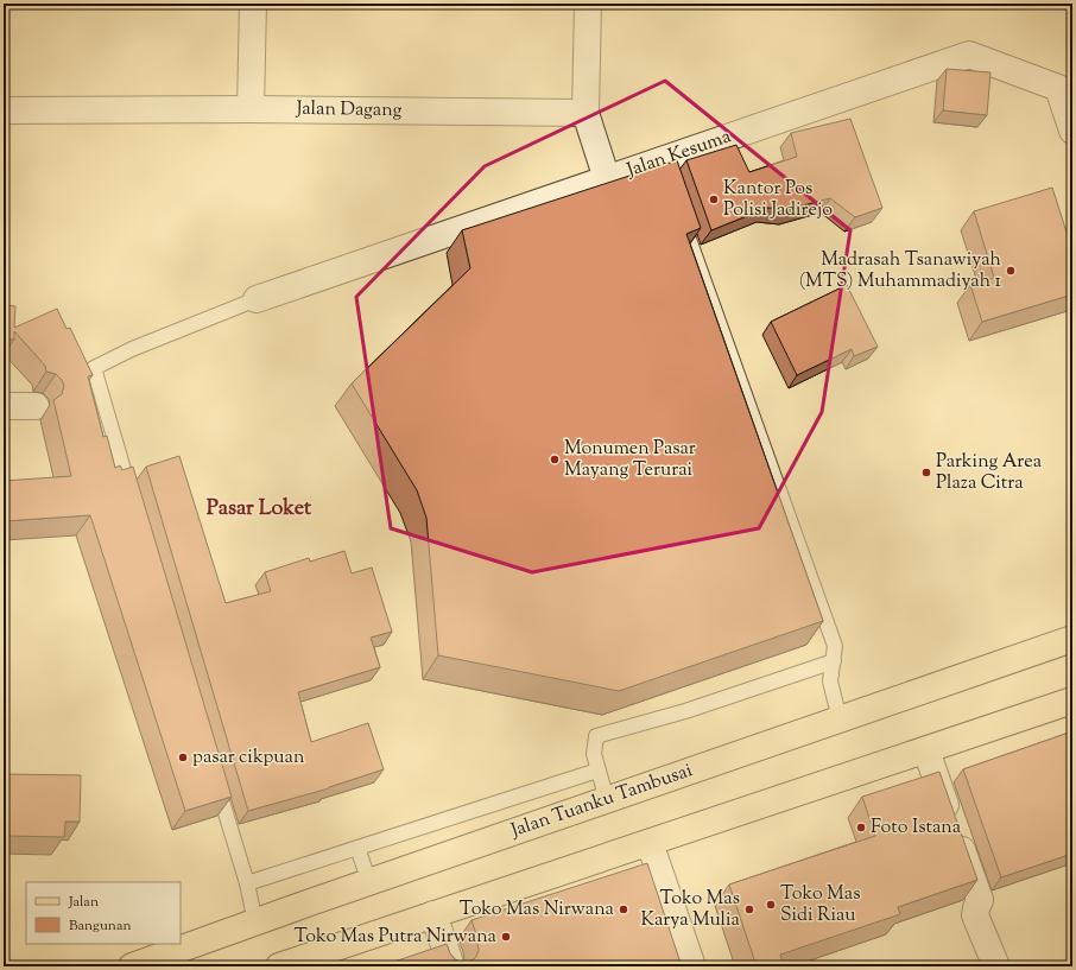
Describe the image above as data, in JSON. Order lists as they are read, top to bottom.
{
  "streets": {
    "main road": ["Jalan Tuanku Tambusai"],
    "street": ["Jalan Dagang", "Jalan Kesuma"]
  },
  "districts": ["Pasar Loket"],
  "places": [
    "Kantor Pos Polisi Jadirejo",
    "Madrasah Tsanawiyah (MTS) Muhammadiyah 1",
    "Monumen Pasar Mayang Terurai",
    "Parking Area Plaza Citra",
    "pasar cikpuan",
    "Foto Istana",
    "Toko Mas Sidi Riau",
    "Toko Mas Nirwana",
    "Toko Mas Karya Mulia",
    "Toko Mas Putra Nirwana"
  ],
  "legend": ["Jalan", "Bangunan"]
}
